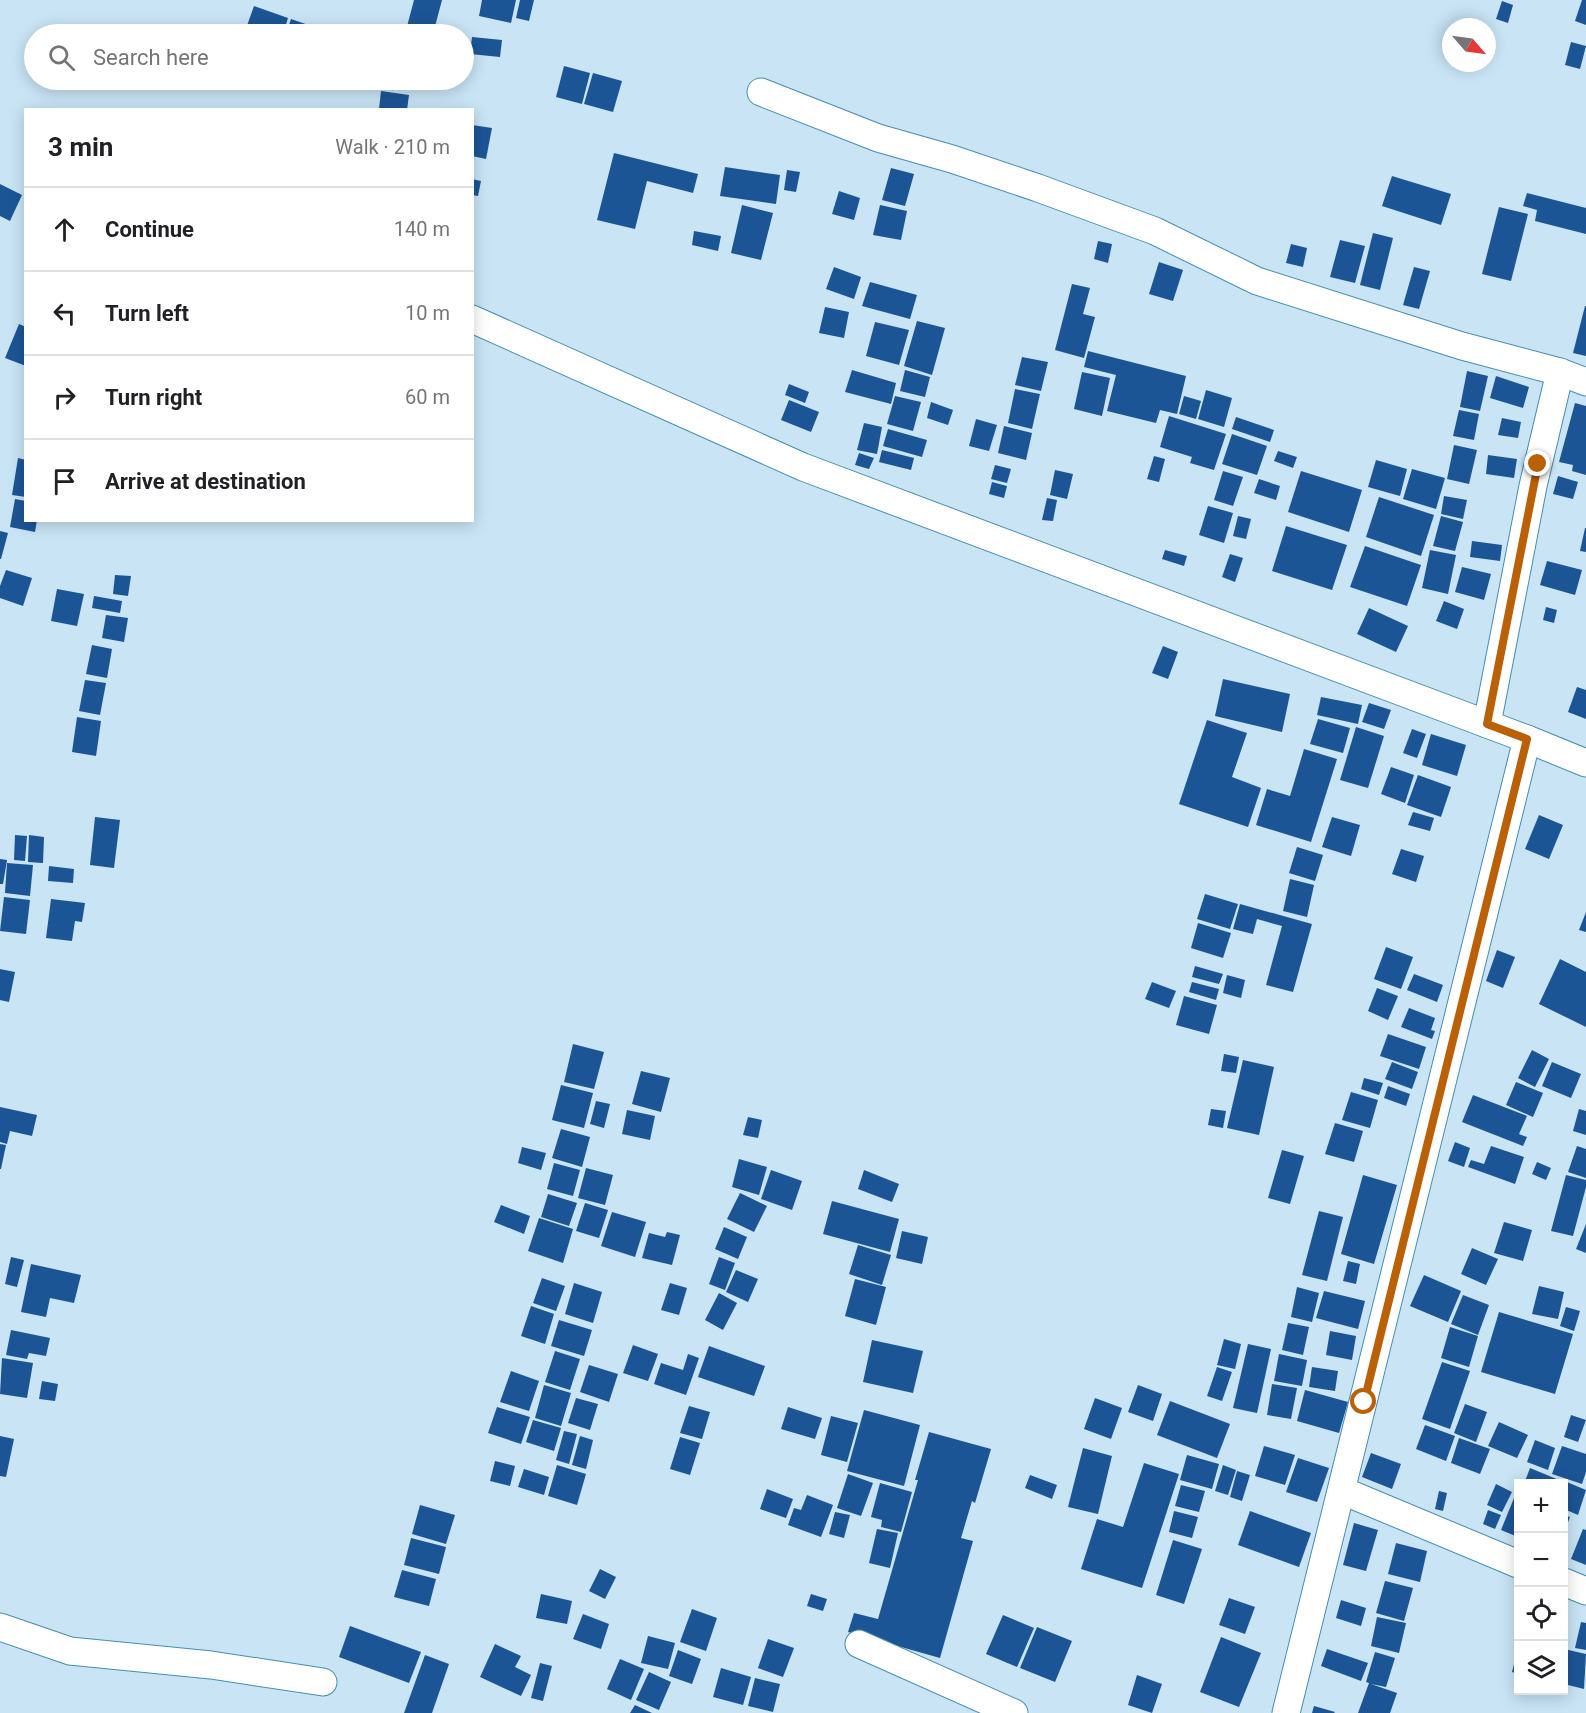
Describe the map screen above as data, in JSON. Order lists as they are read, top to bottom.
{
  "north": "bottom right",
  "page": {
    "search": "Search here",
    "heading": ["3 min", "Walk · 210 m"],
    "list": [
      ["Continue", "140 m"],
      ["Turn left", "10 m"],
      ["Turn right", "60 m"],
      "Arrive at destination"
    ],
    "map_buttons": ["+", "−"]
  }
}
